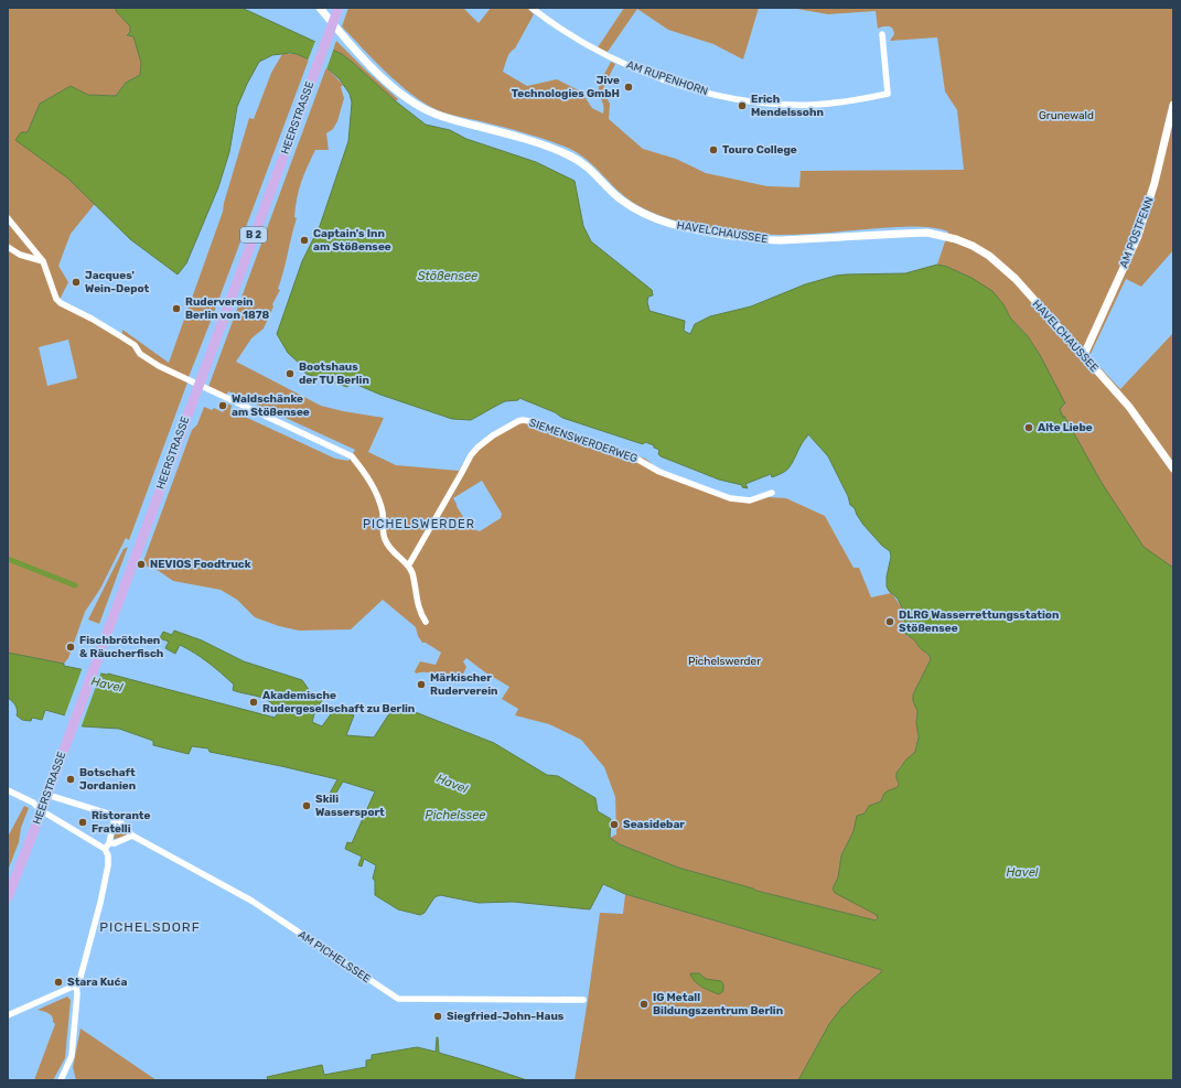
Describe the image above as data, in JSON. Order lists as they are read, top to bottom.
{
  "streets": {
    "main road": ["HEERSTRASSE", "B 2"],
    "street": [
      "AM RUPENHORN",
      "HAVELCHAUSSEE",
      "AM POSTFENN",
      "SIEMENSWERDERWEG",
      "AM PICHELSSEE"
    ]
  },
  "crossings": [
    ["HAVELCHAUSSEE", "AM POSTFENN"]
  ],
  "districts": ["PICHELSWERDER", "PICHELSDORF"],
  "water": ["Stößensee", "Havel", "Pichelssee"],
  "parks": ["Grunewald", "Pichelswerder"],
  "places": [
    "Jive Technologies GmbH",
    "Erich Mendelssohn",
    "Touro College",
    "Captain's Inn am Stößensee",
    "Jacques' Wein-Depot",
    "Ruderverein Berlin von 1878",
    "Bootshaus der TU Berlin",
    "Waldschänke am Stößensee",
    "Alte Liebe",
    "NEVIOS Foodtruck",
    "DLRG Wasserrettungsstation Stößensee",
    "Fischbrötchen & Räucherfisch",
    "Märkischer Ruderverein",
    "Akademische Rudergesellschaft zu Berlin",
    "Botschaft Jordanien",
    "Skili Wassersport",
    "Ristorante Fratelli",
    "Seasidebar",
    "Stara Kuća",
    "IG Metall Bildungszentrum Berlin",
    "Siegfried-John-Haus"
  ]
}
